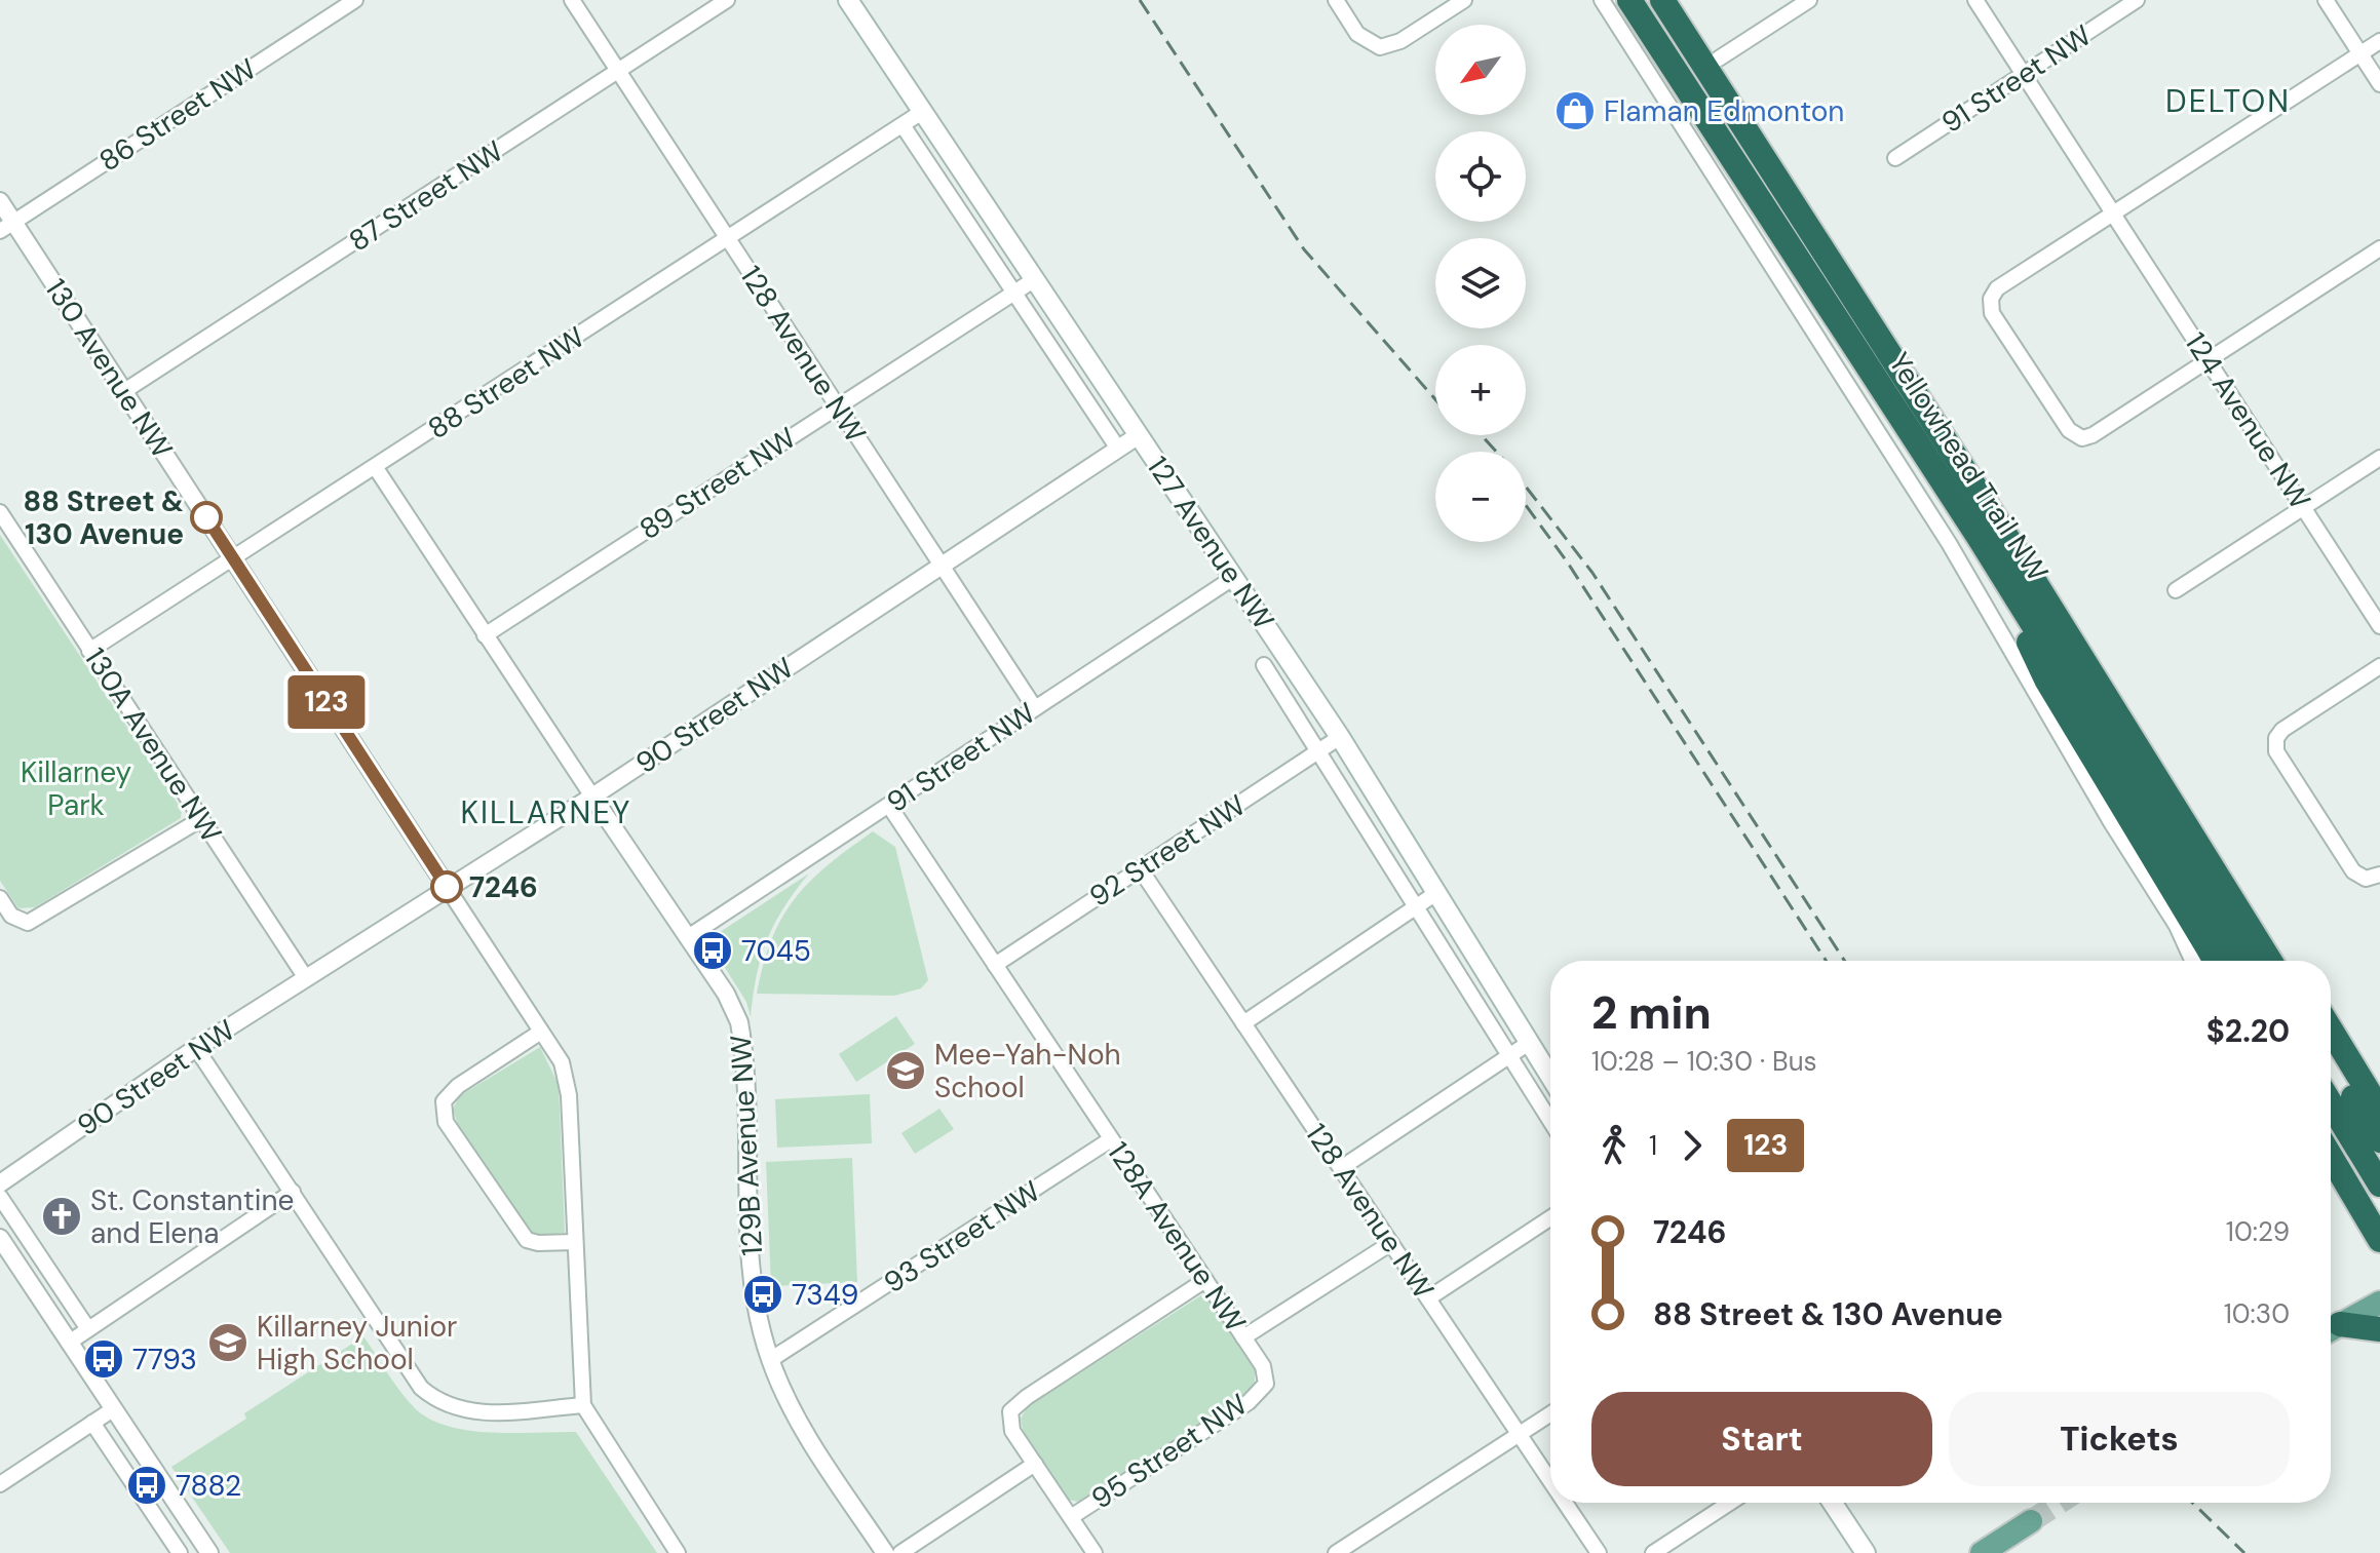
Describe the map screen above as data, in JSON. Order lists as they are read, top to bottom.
{
  "streets": {
    "highway": ["Yellowhead Trail NW"],
    "main road": ["127 Avenue NW"],
    "street": [
      "91 Street NW",
      "86 Street NW",
      "87 Street NW",
      "128 Avenue NW",
      "130 Avenue NW",
      "88 Street NW",
      "124 Avenue NW",
      "89 Street NW",
      "90 Street NW",
      "130A Avenue NW",
      "92 Street NW",
      "129B Avenue NW",
      "93 Street NW",
      "128A Avenue NW",
      "95 Street NW"
    ]
  },
  "crossings": [
    ["91 Street NW", "128 Avenue NW"],
    ["91 Street NW", "124 Avenue NW"],
    ["91 Street NW", "127 Avenue NW"],
    ["91 Street NW", "129B Avenue NW"],
    ["91 Street NW", "128A Avenue NW"],
    ["86 Street NW", "130 Avenue NW"],
    ["87 Street NW", "128 Avenue NW"],
    ["87 Street NW", "130 Avenue NW"],
    ["128 Avenue NW", "88 Street NW"],
    ["128 Avenue NW", "89 Street NW"],
    ["128 Avenue NW", "90 Street NW"],
    ["128 Avenue NW", "92 Street NW"],
    ["130 Avenue NW", "88 Street NW"],
    ["130 Avenue NW", "90 Street NW"],
    ["88 Street NW", "127 Avenue NW"],
    ["88 Street NW", "130A Avenue NW"],
    ["88 Street NW", "129B Avenue NW"],
    ["89 Street NW", "127 Avenue NW"],
    ["89 Street NW", "129B Avenue NW"],
    ["127 Avenue NW", "90 Street NW"],
    ["127 Avenue NW", "92 Street NW"],
    ["90 Street NW", "130A Avenue NW"],
    ["90 Street NW", "129B Avenue NW"],
    ["92 Street NW", "128A Avenue NW"],
    ["129B Avenue NW", "93 Street NW"],
    ["93 Street NW", "128A Avenue NW"],
    ["128A Avenue NW", "95 Street NW"]
  ],
  "districts": ["DELTON", "KILLARNEY"],
  "parks": ["Killarney Park"],
  "places": {
    "shop": ["Flaman Edmonton"],
    "other": ["88 Street & 130 Avenue", "7246"],
    "bus stop": [
      "7045",
      "7349",
      "7793",
      "7882"
    ],
    "school or university": ["Mee-Yah-Noh School", "Killarney Junior High School"],
    "church": ["St. Constantine and Elena"]
  },
  "lines": ["bus line 123"],
  "north": "bottom left",
  "page": {
    "on_map": "123",
    "map_buttons": ["+", "−"],
    "heading": ["2 min", "10:28 – 10:30 · Bus", "$2.20"],
    "legs": ["1", "123"],
    "list": [
      {
        "name": "7246",
        "value": "10:29"
      },
      {
        "name": "88 Street & 130 Avenue",
        "value": "10:30"
      }
    ],
    "buttons": ["Start", "Tickets"]
  }
}
